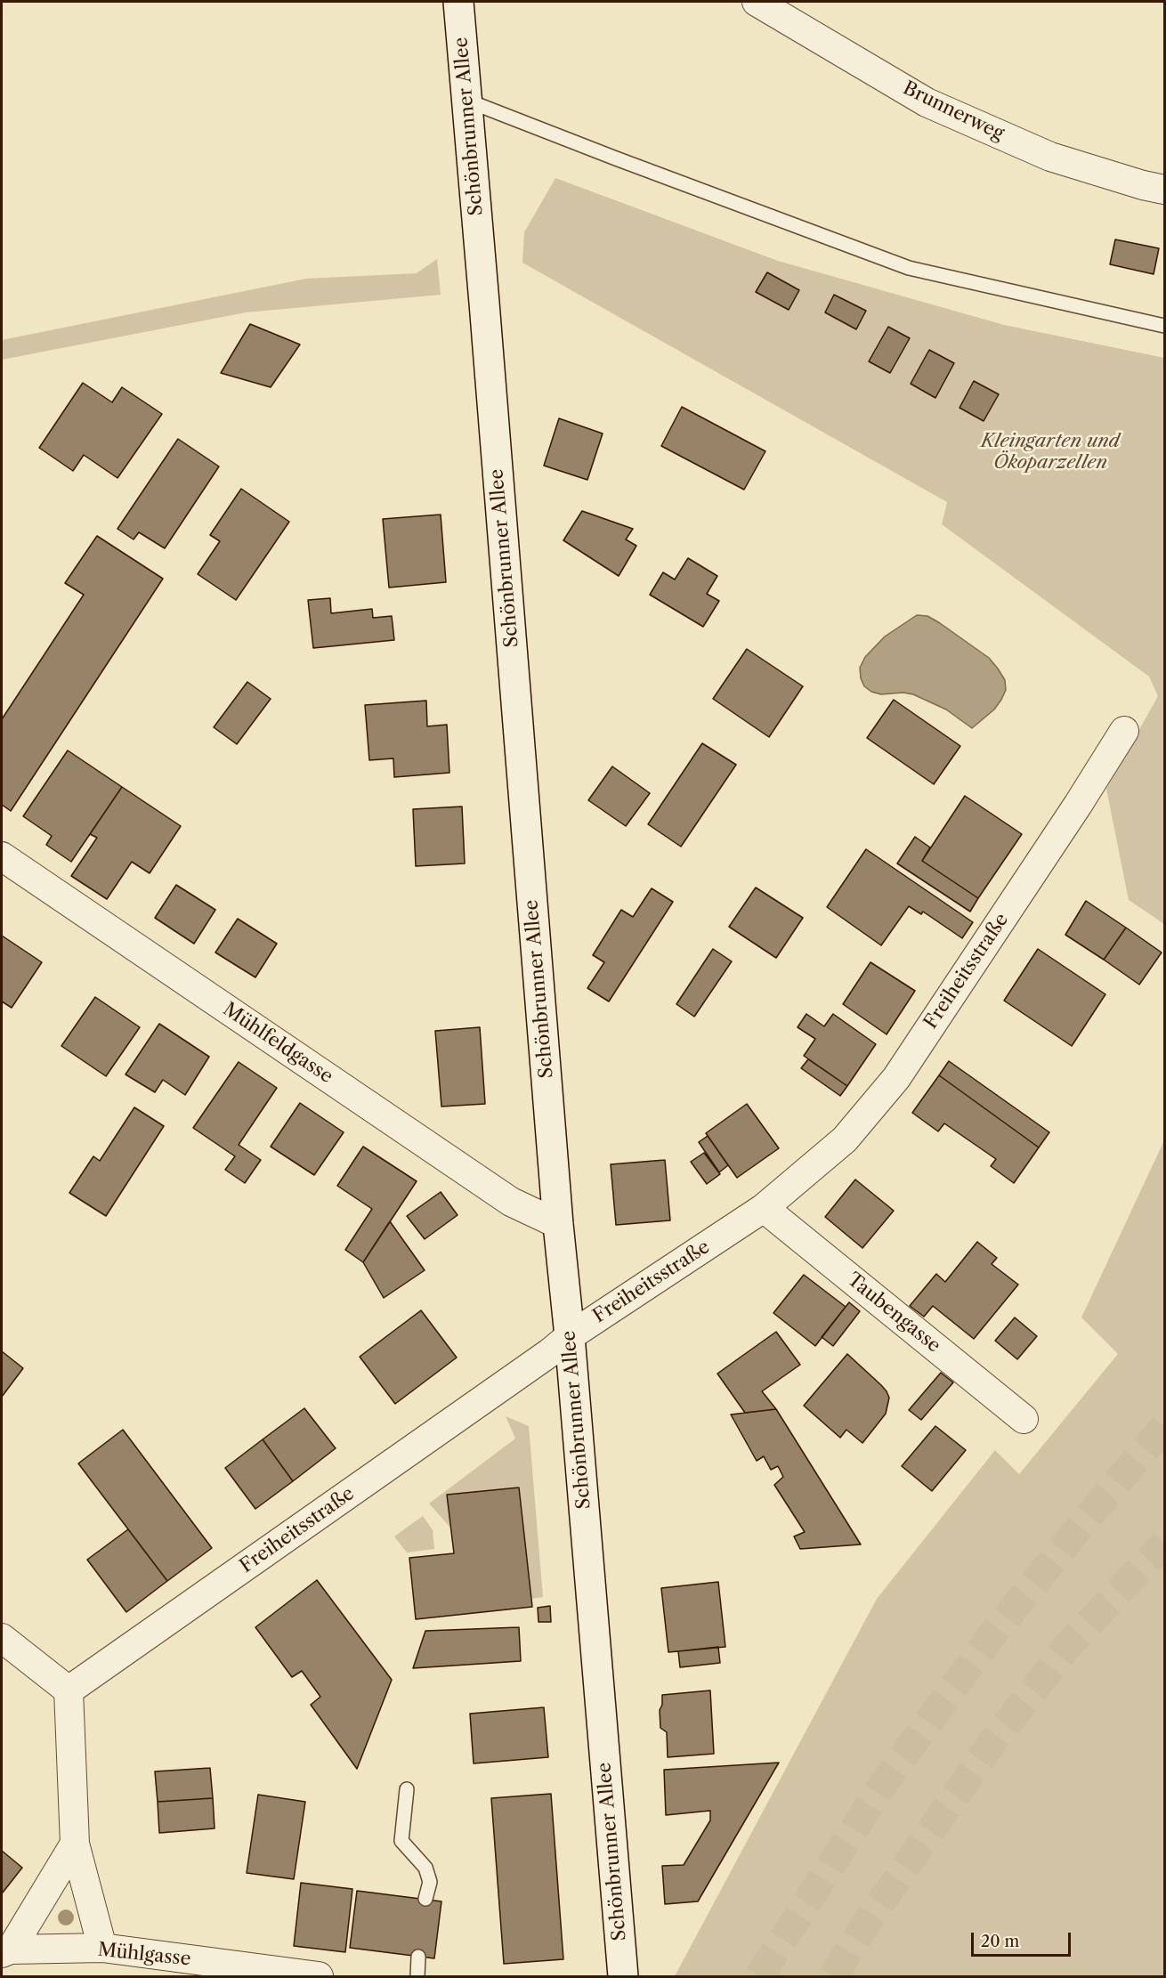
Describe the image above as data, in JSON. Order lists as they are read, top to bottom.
{
  "streets": {
    "main road": ["Schönbrunner Allee"],
    "street": [
      "Brunnerweg",
      "Freiheitsstraße",
      "Mühlfeldgasse",
      "Taubengasse",
      "Mühlgasse"
    ]
  },
  "crossings": [
    ["Schönbrunner Allee", "Freiheitsstraße"],
    ["Schönbrunner Allee", "Mühlfeldgasse"],
    ["Freiheitsstraße", "Taubengasse"]
  ],
  "parks": ["Kleingarten und Ökoparzellen"],
  "scale_bar": "20 m"
}
